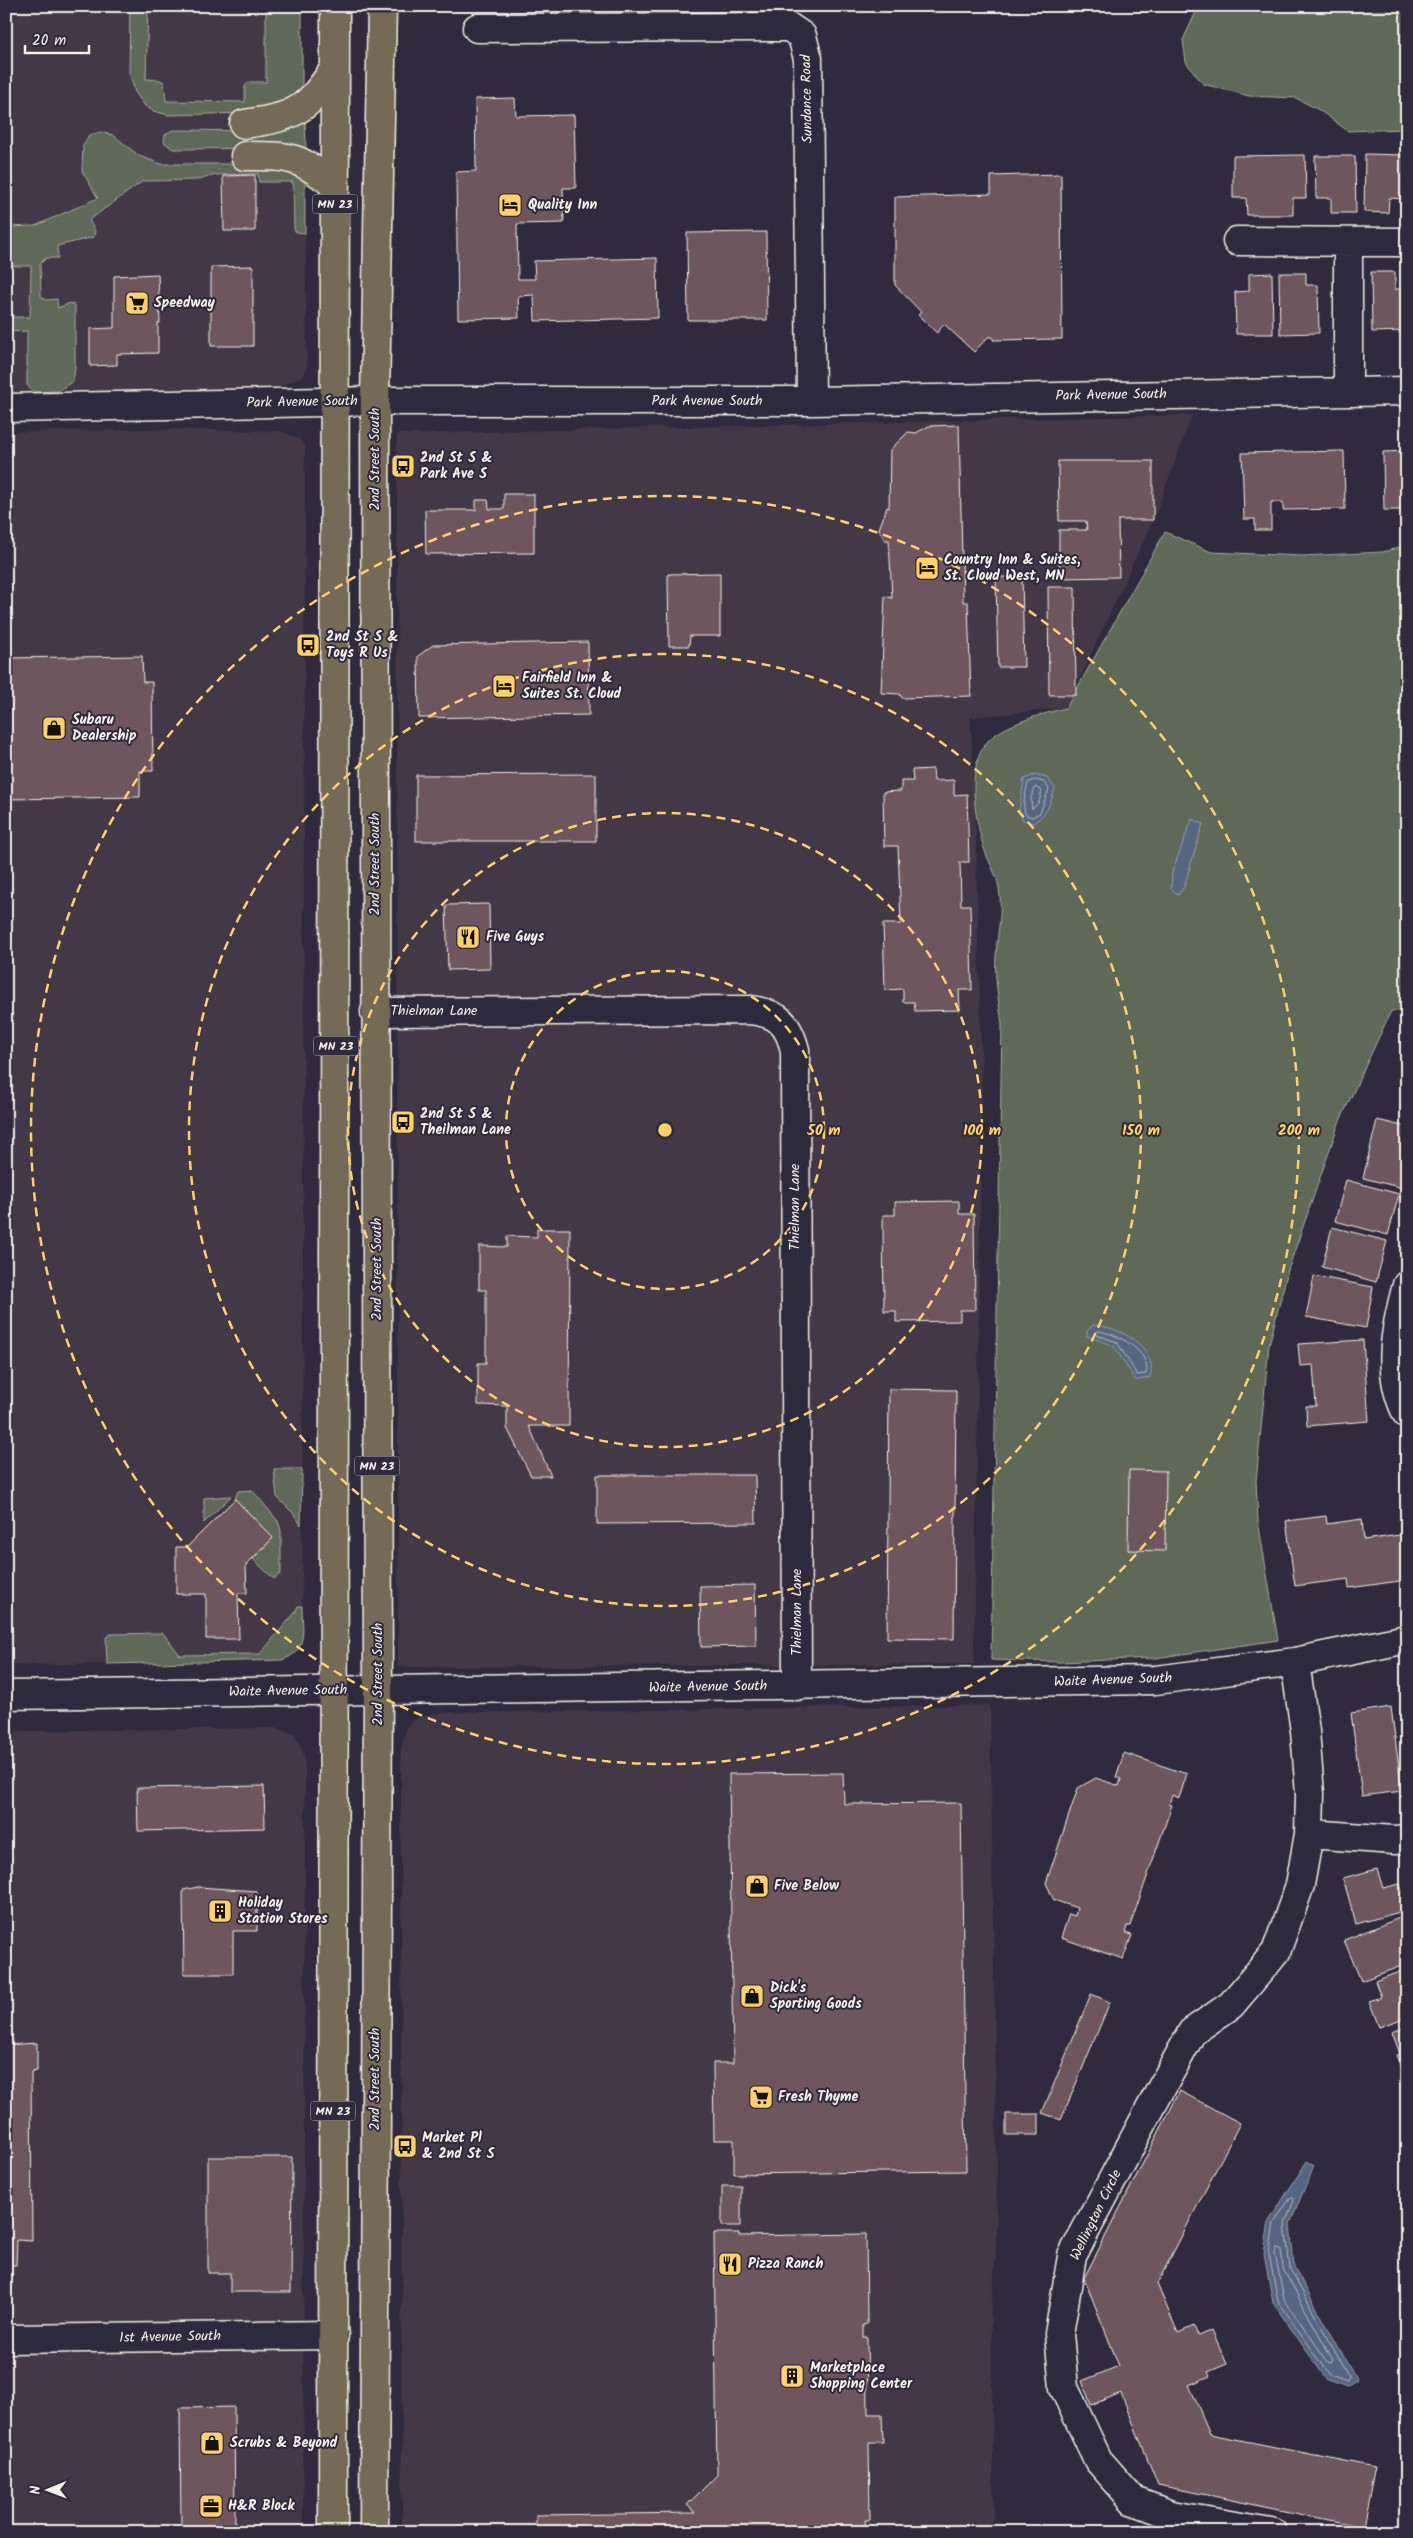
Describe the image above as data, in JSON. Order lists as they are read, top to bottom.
{
  "streets": {
    "highway": ["MN 23", "2nd Street South"],
    "street": [
      "Sundance Road",
      "Park Avenue South",
      "Thielman Lane",
      "Waite Avenue South",
      "Wellington Circle",
      "1st Avenue South"
    ]
  },
  "crossings": [
    ["Sundance Road", "Park Avenue South"],
    ["MN 23", "Park Avenue South"],
    ["MN 23", "Waite Avenue South"],
    ["MN 23", "1st Avenue South"],
    ["Park Avenue South", "2nd Street South"],
    ["2nd Street South", "Thielman Lane"],
    ["2nd Street South", "Waite Avenue South"],
    ["Thielman Lane", "Waite Avenue South"],
    ["Waite Avenue South", "Wellington Circle"]
  ],
  "places": {
    "hotel": ["Quality Inn", "Country Inn & Suites, St. Cloud West, MN", "Fairfield Inn & Suites St. Cloud"],
    "supermarket": ["Speedway", "Fresh Thyme"],
    "bus stop": [
      "2nd St S & Park Ave S",
      "2nd St S & Toys R Us",
      "2nd St S & Theilman Lane",
      "Market Pl & 2nd St S"
    ],
    "shop": [
      "Subaru Dealership",
      "Five Below",
      "Dick's Sporting Goods",
      "Scrubs & Beyond"
    ],
    "restaurant": ["Five Guys", "Pizza Ranch"],
    "building": ["Holiday Station Stores", "Marketplace Shopping Center"],
    "office": ["H&R Block"]
  },
  "scale_bar": "20 m",
  "north": "left",
  "rings": [
    "50 m",
    "100 m",
    "150 m",
    "200 m"
  ]
}
